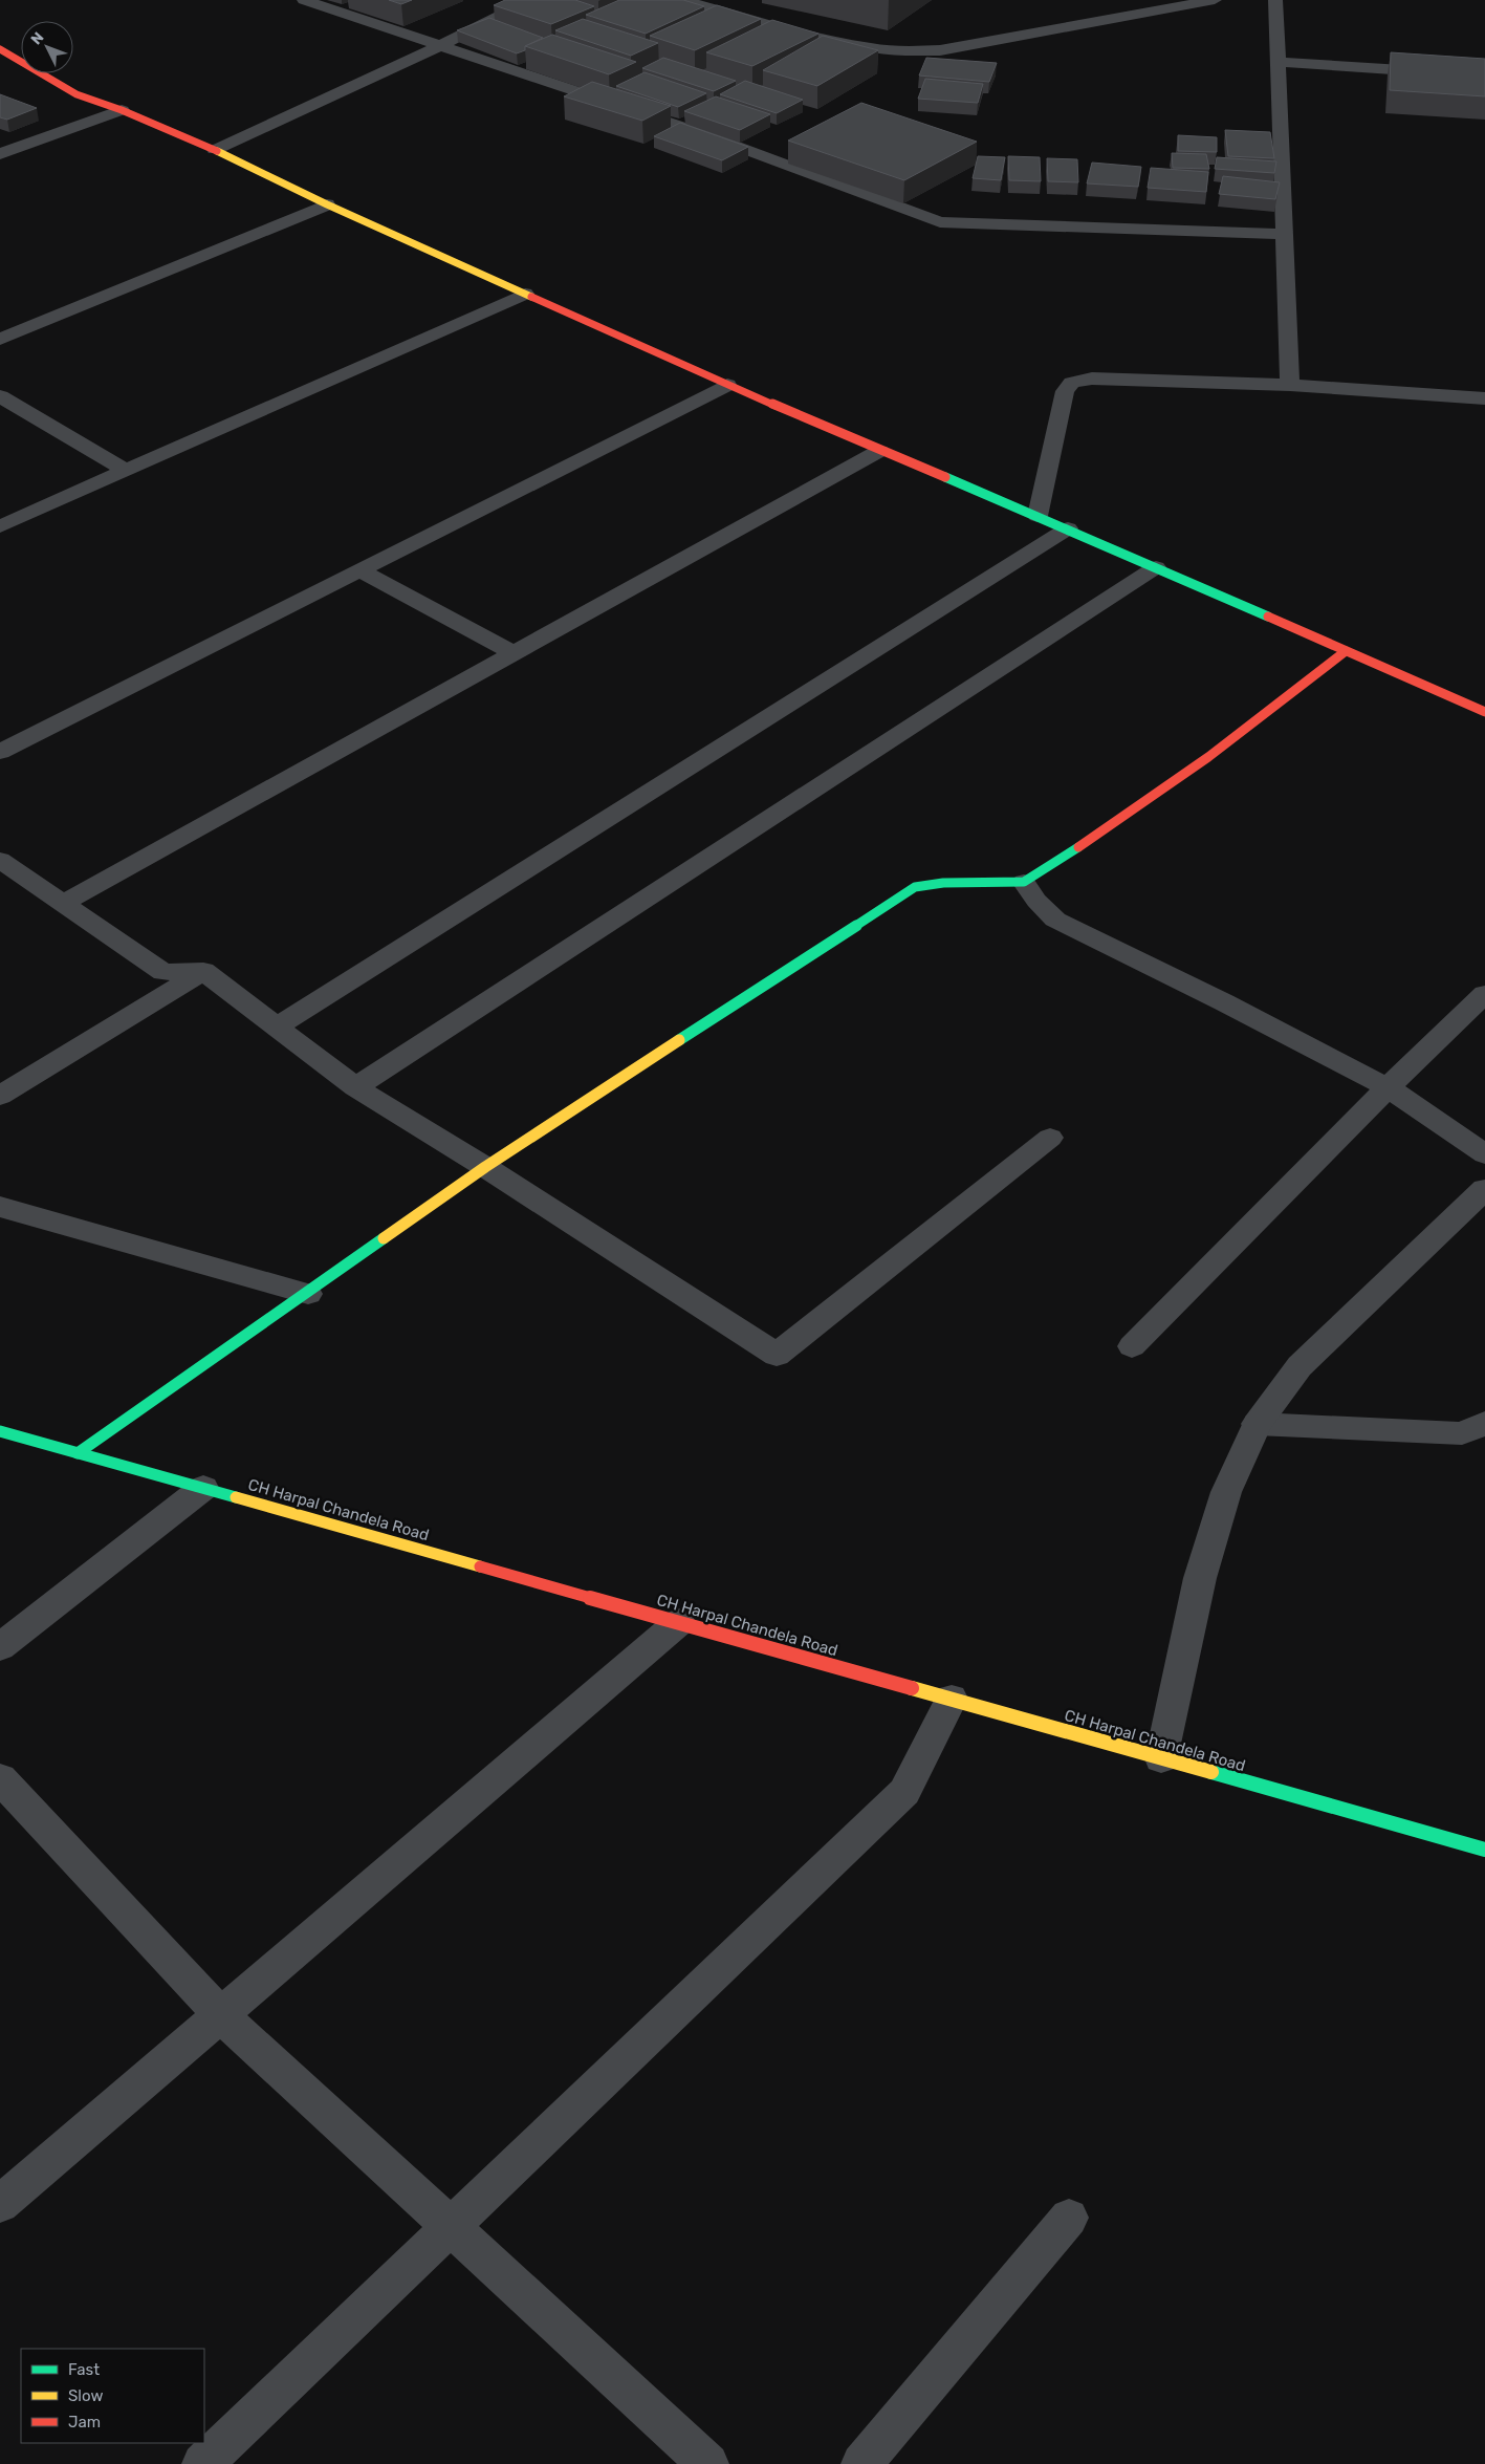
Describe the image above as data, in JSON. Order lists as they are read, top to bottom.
{
  "streets": {
    "street": ["CH Harpal Chandela Road"]
  },
  "legend": ["Fast", "Slow", "Jam"],
  "north": "top left"
}
